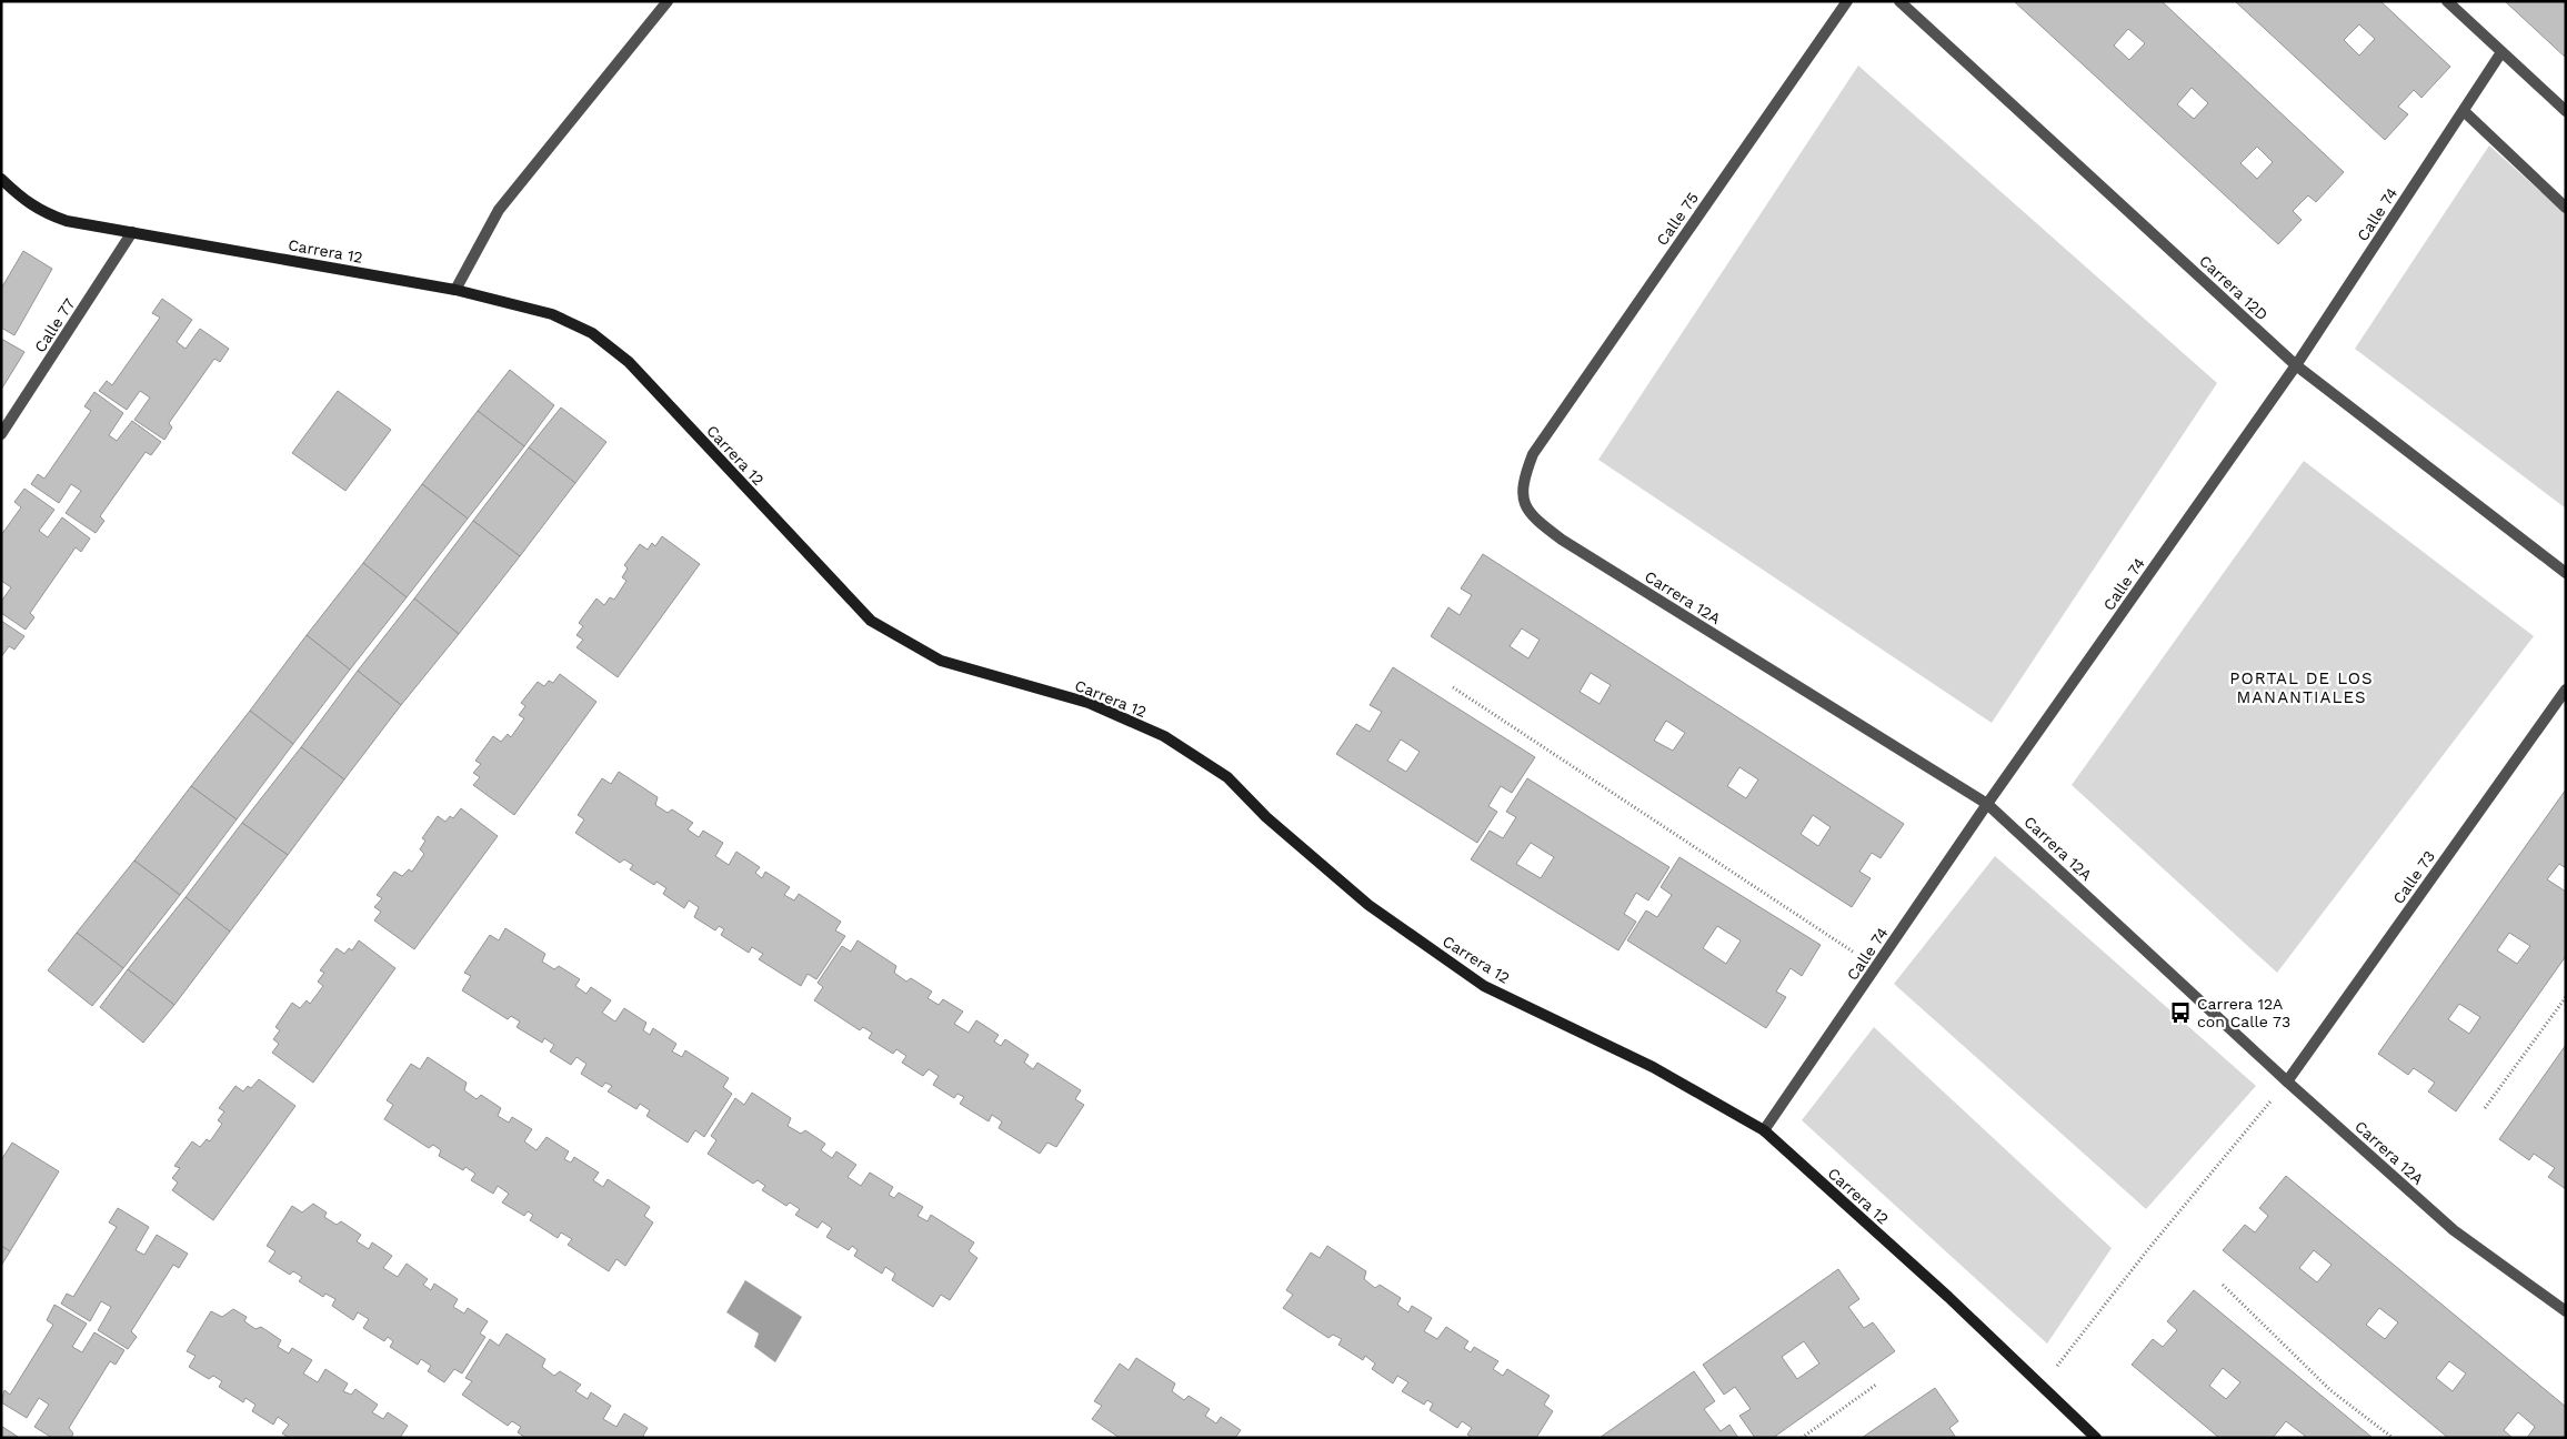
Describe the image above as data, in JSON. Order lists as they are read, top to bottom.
{
  "streets": {
    "main road": ["Carrera 12"],
    "street": [
      "Calle 74",
      "Calle 75",
      "Carrera 12D",
      "Calle 77",
      "Carrera 12A",
      "Calle 73"
    ]
  },
  "crossings": [
    ["Calle 74", "Carrera 12"],
    ["Calle 74", "Carrera 12D"],
    ["Calle 74", "Carrera 12A"],
    ["Calle 75", "Carrera 12A"],
    ["Carrera 12", "Calle 77"],
    ["Carrera 12A", "Calle 73"]
  ],
  "districts": ["PORTAL DE LOS MANANTIALES"],
  "places": {
    "bus stop": ["Carrera 12A con Calle 73"]
  }
}
